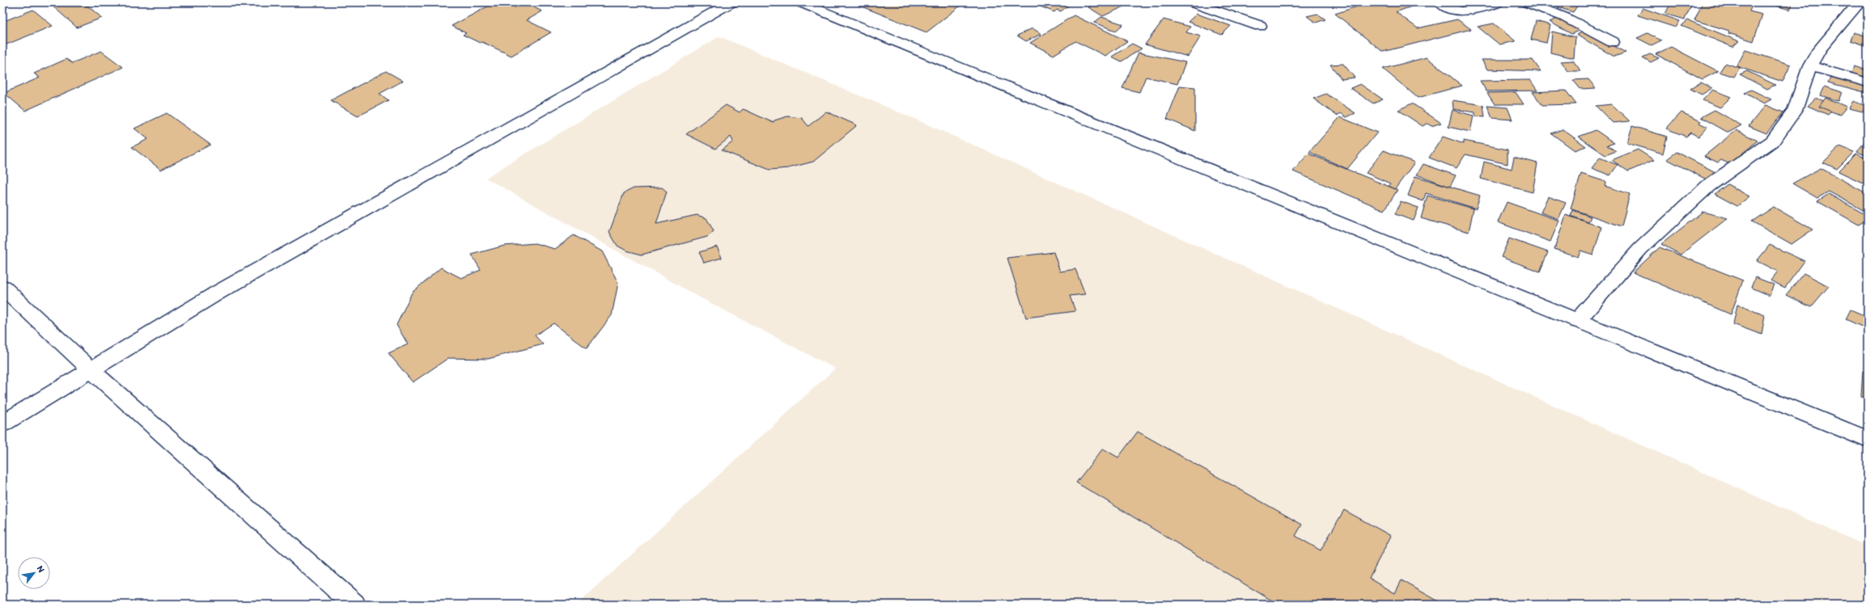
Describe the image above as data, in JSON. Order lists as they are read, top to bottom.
{
  "north": "top right"
}
